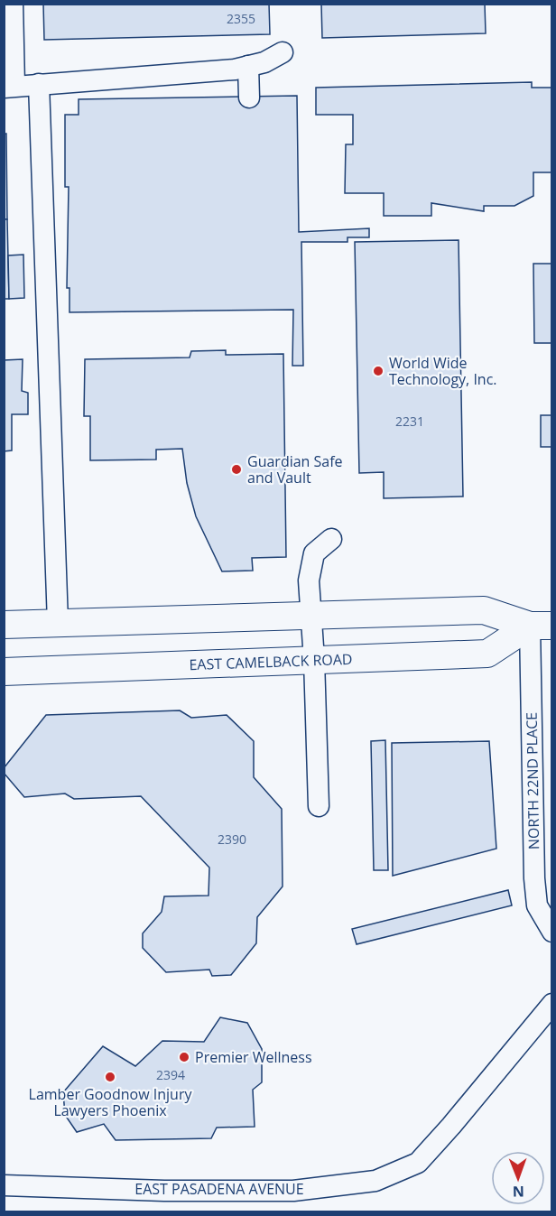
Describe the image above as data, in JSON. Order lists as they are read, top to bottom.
{
  "streets": {
    "main road": ["EAST CAMELBACK ROAD"],
    "street": ["NORTH 22ND PLACE", "EAST PASADENA AVENUE"]
  },
  "crossings": [
    ["EAST CAMELBACK ROAD", "NORTH 22ND PLACE"]
  ],
  "places": [
    "World Wide Technology, Inc.",
    "Guardian Safe and Vault",
    "Premier Wellness",
    "Lamber Goodnow Injury Lawyers Phoenix"
  ],
  "house_numbers": [
    "2355",
    "2231",
    "2390",
    "2394"
  ],
  "north": "bottom"
}
